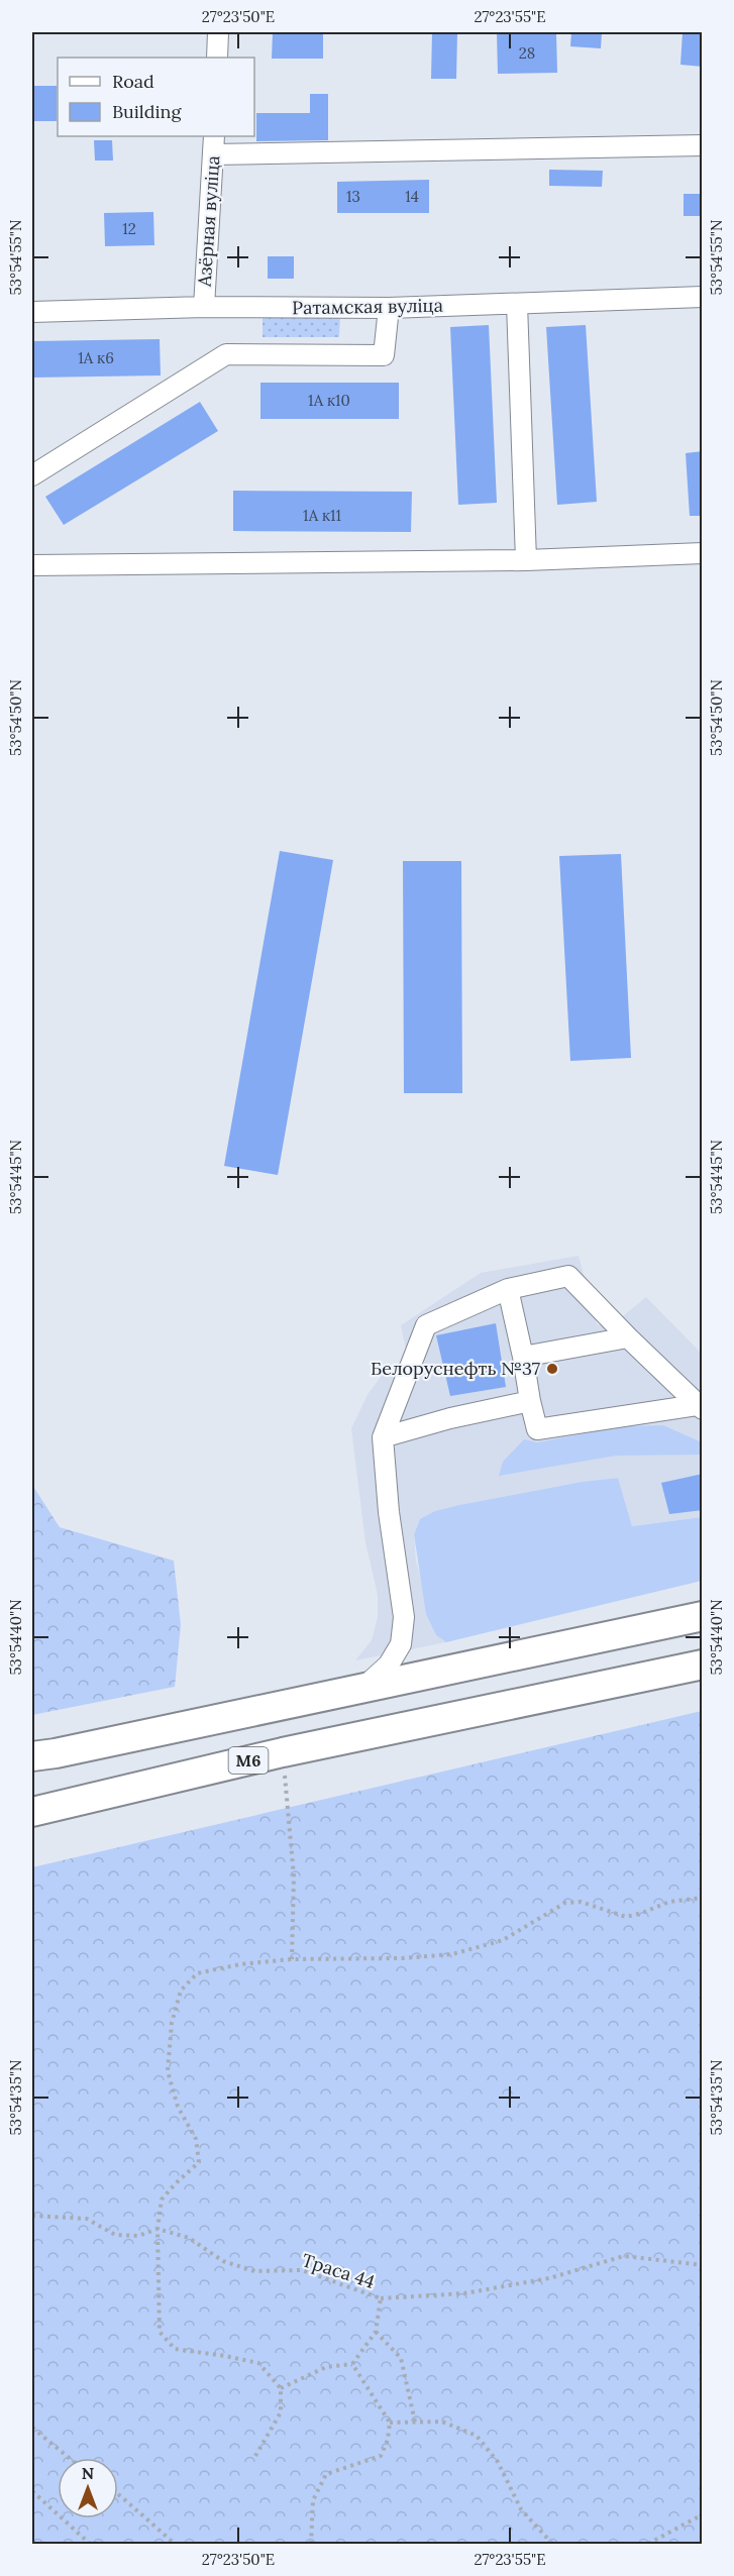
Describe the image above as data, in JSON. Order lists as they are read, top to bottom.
{
  "streets": {
    "highway": ["М6"],
    "street": ["Азёрная вуліца", "Ратамская вуліца"],
    "path": ["Траса 44"]
  },
  "crossings": [
    ["Азёрная вуліца", "Ратамская вуліца"]
  ],
  "places": ["Белоруснефть №37"],
  "house_numbers": [
    "28",
    "13",
    "14",
    "12",
    "1А к6",
    "1А к10",
    "1А к11"
  ],
  "legend": ["Road", "Building"],
  "north": "top",
  "coordinates": [
    "27°23'50\"E",
    "27°23'55\"E",
    "53°54'55\"N",
    "53°54'50\"N",
    "53°54'45\"N",
    "53°54'40\"N",
    "53°54'35\"N"
  ]
}
